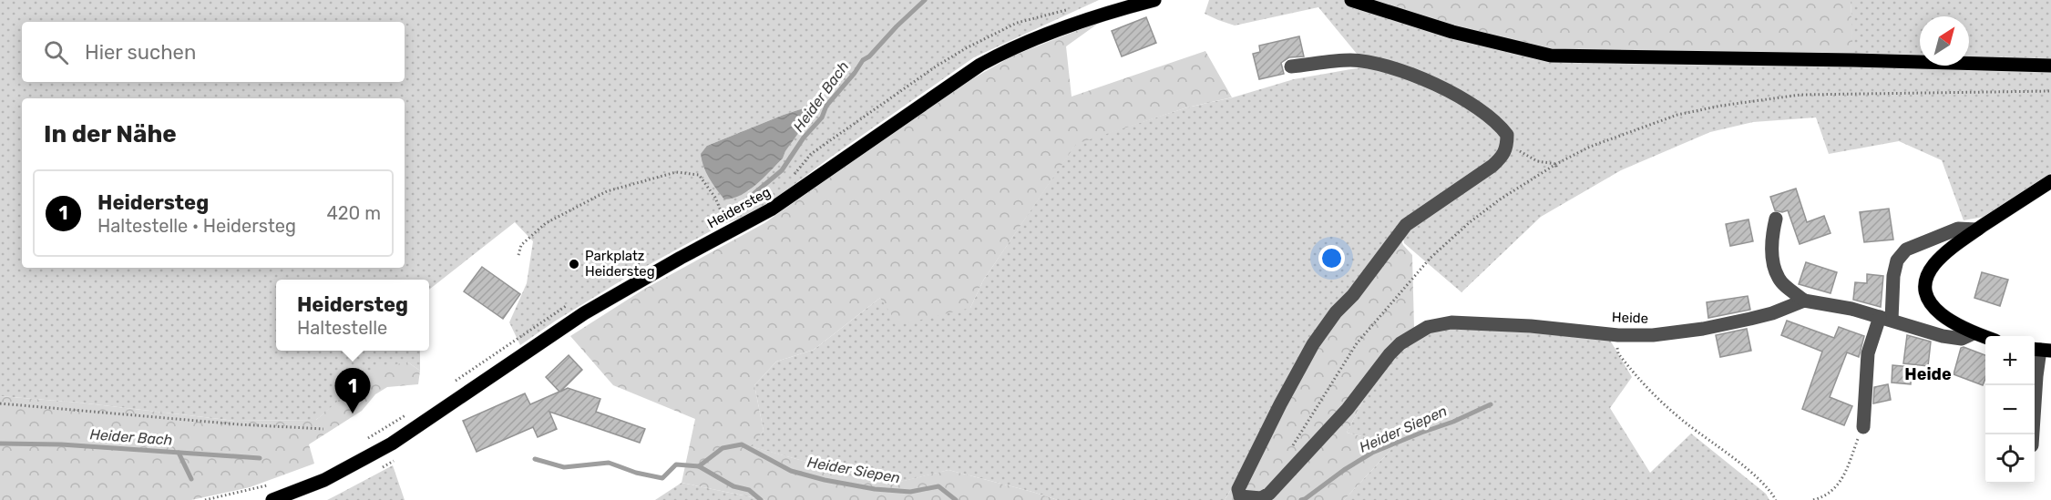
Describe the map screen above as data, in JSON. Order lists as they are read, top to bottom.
{
  "streets": {
    "main road": ["Heidersteg"],
    "lane": ["Heide"]
  },
  "districts": ["Heide"],
  "water": ["Heider Bach", "Heider Siepen"],
  "places": ["Parkplatz Heidersteg"],
  "north": "top right",
  "page": {
    "search": "Hier suchen",
    "heading": "In der Nähe",
    "list": [
      {
        "mark": "1",
        "name": "Heidersteg",
        "note": "Haltestelle · Heidersteg",
        "value": "420 m"
      }
    ],
    "popup": ["Heidersteg", "Haltestelle"],
    "map_buttons": ["+", "−"],
    "pins": "1"
  }
}
